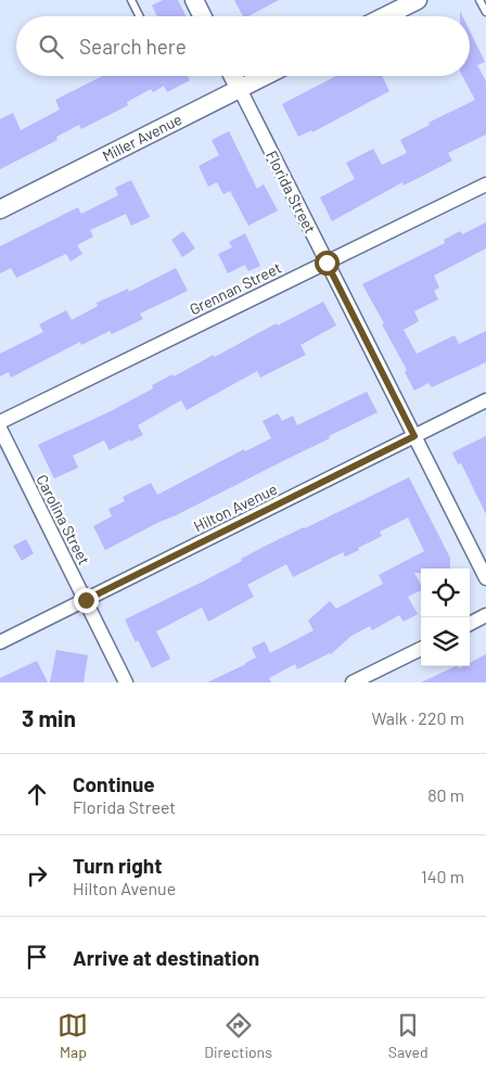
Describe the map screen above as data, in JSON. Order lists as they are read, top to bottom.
{
  "streets": {
    "street": [
      "Miller Avenue",
      "Florida Street",
      "Grennan Street",
      "Hilton Avenue",
      "Carolina Street"
    ]
  },
  "crossings": [
    ["Miller Avenue", "Florida Street"],
    ["Florida Street", "Grennan Street"],
    ["Florida Street", "Hilton Avenue"],
    ["Hilton Avenue", "Carolina Street"]
  ],
  "page": {
    "search": "Search here",
    "heading": ["3 min", "Walk · 220 m"],
    "list": [
      ["Continue", "Florida Street", "80 m"],
      ["Turn right", "Hilton Avenue", "140 m"],
      "Arrive at destination"
    ],
    "nav": ["Map", "Directions", "Saved"]
  }
}
